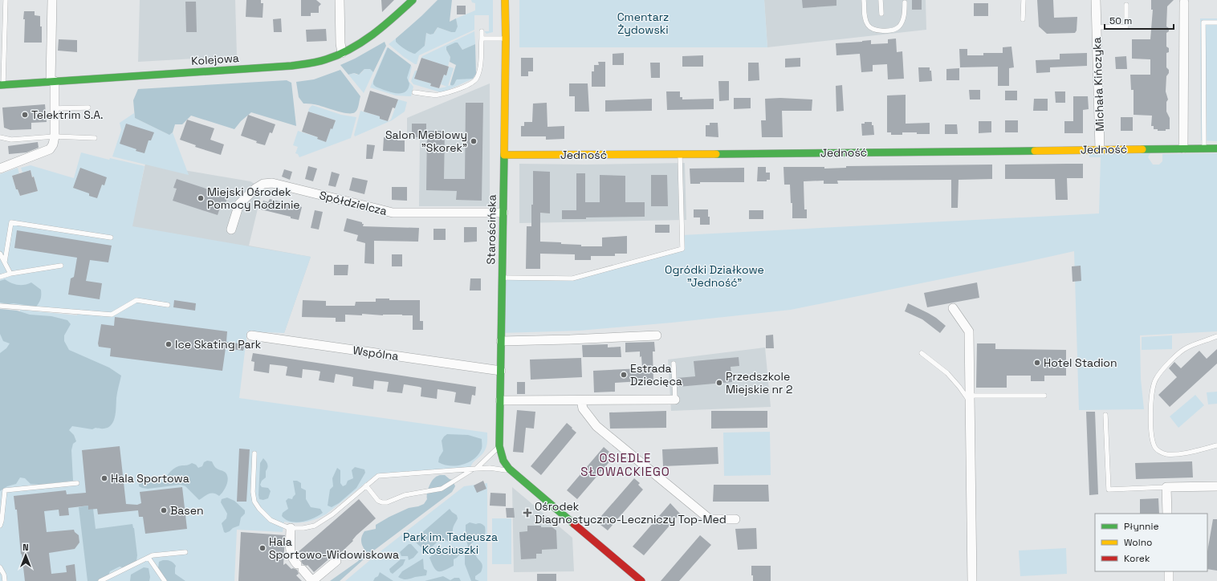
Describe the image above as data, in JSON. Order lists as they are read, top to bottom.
{
  "streets": {
    "street": [
      "Kolejowa",
      "Michała Kińczyka",
      "Jedność",
      "Spółdzielcza",
      "Starościńska",
      "Wspólna"
    ]
  },
  "crossings": [
    ["Michała Kińczyka", "Jedność"],
    ["Jedność", "Starościńska"],
    ["Spółdzielcza", "Starościńska"],
    ["Starościńska", "Wspólna"]
  ],
  "districts": ["OSIEDLE SŁOWACKIEGO"],
  "parks": ["Cmentarz Żydowski", "Ogródki Działkowe \"Jedność\"", "Park im. Tadeusza Kościuszki"],
  "places": {
    "other": [
      "Telektrim S.A.",
      "Salon Meblowy \"Skorek\"",
      "Miejski Ośrodek Pomocy Rodzinie",
      "Ice Skating Park",
      "Hotel Stadion",
      "Estrada Dziecięca",
      "Przedszkole Miejskie nr 2",
      "Hala Sportowa",
      "Basen",
      "Hala Sportowo-Widowiskowa"
    ],
    "health": ["Ośrodek Diagnostyczno-Leczniczy Top-Med"]
  },
  "legend": ["Płynnie", "Wolno", "Korek"],
  "scale_bar": "50 m",
  "north": "top"
}
